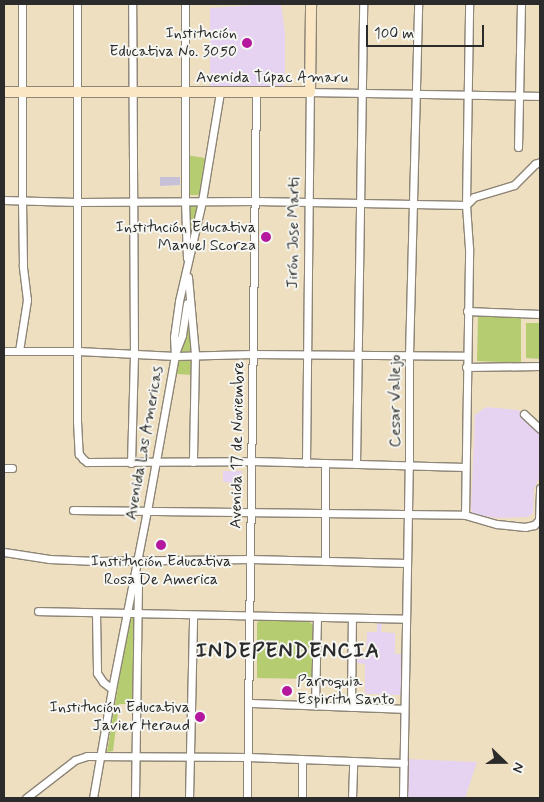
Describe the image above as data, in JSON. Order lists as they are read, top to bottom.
{
  "streets": {
    "street": [
      "Avenida Túpac Amaru",
      "Jirón Jose Marti",
      "Cesar Vallejo",
      "Avenida Las Americas",
      "Avenida 17 de Noviembre"
    ]
  },
  "crossings": [
    ["Avenida Túpac Amaru", "Jirón Jose Marti"],
    ["Avenida Túpac Amaru", "Cesar Vallejo"],
    ["Avenida Túpac Amaru", "Avenida Las Americas"],
    ["Avenida Túpac Amaru", "Avenida 17 de Noviembre"]
  ],
  "districts": ["INDEPENDENCIA"],
  "places": [
    "Institución Educativa No. 3050",
    "Institución Educativa Manuel Scorza",
    "Institución Educativa Rosa De America",
    "Parroquia Espiritu Santo",
    "Institución Educativa Javier Heraud"
  ],
  "scale_bar": "100 m",
  "north": "right"
}
